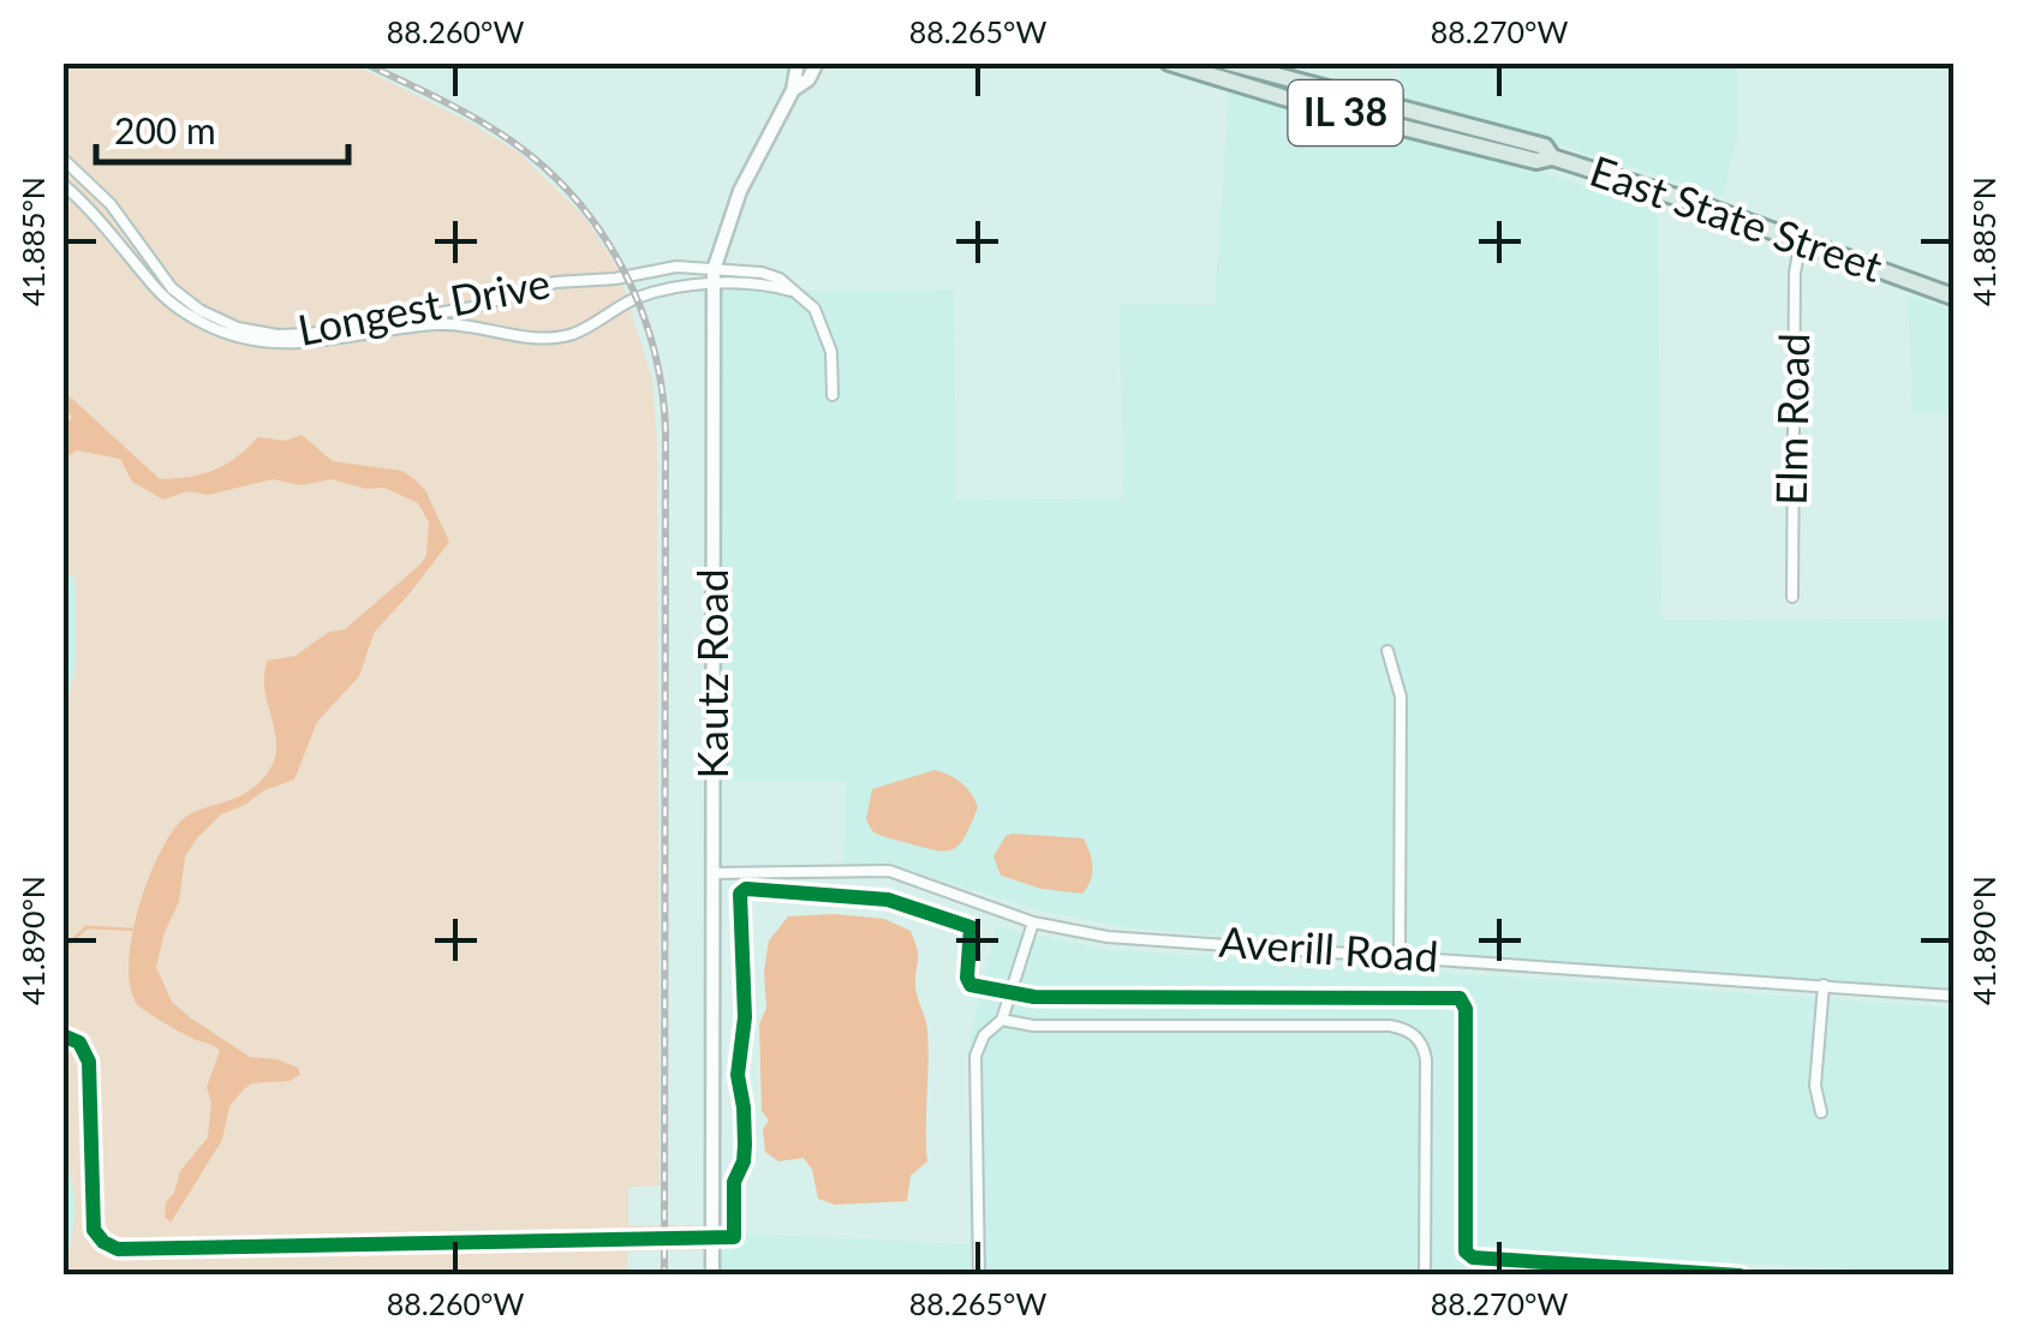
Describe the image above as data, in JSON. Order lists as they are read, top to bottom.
{
  "streets": {
    "main road": ["IL 38", "East State Street"],
    "street": [
      "Longest Drive",
      "Elm Road",
      "Kautz Road",
      "Averill Road"
    ]
  },
  "crossings": [
    ["IL 38", "East State Street"],
    ["East State Street", "Elm Road"],
    ["Longest Drive", "Kautz Road"],
    ["Kautz Road", "Averill Road"]
  ],
  "scale_bar": "200 m",
  "coordinates": [
    "88.260°W",
    "88.265°W",
    "88.270°W",
    "41.885°N",
    "41.890°N"
  ]
}
